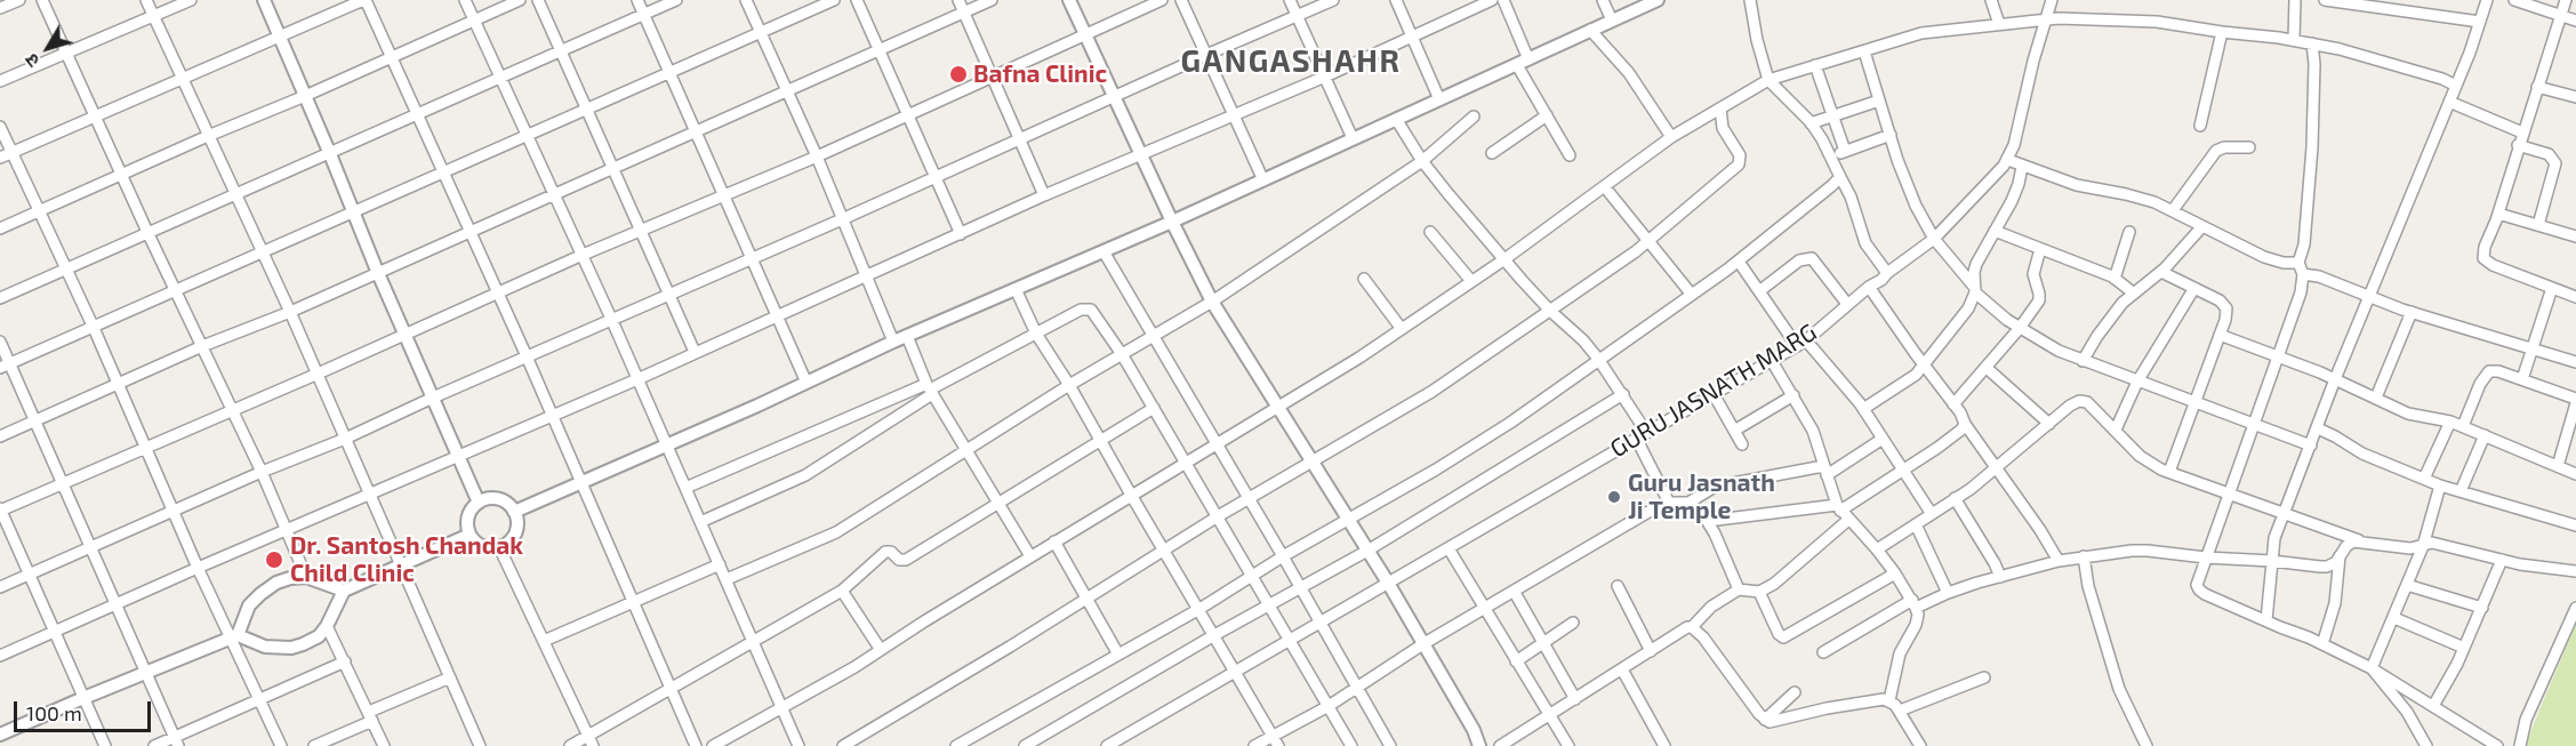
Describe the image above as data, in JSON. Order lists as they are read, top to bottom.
{
  "streets": {
    "street": ["GURU JASNATH MARG"]
  },
  "districts": ["GANGASHAHR"],
  "places": ["Bafna Clinic", "Guru Jasnath Ji Temple", "Dr. Santosh Chandak Child Clinic"],
  "scale_bar": "100 m",
  "north": "bottom left"
}
